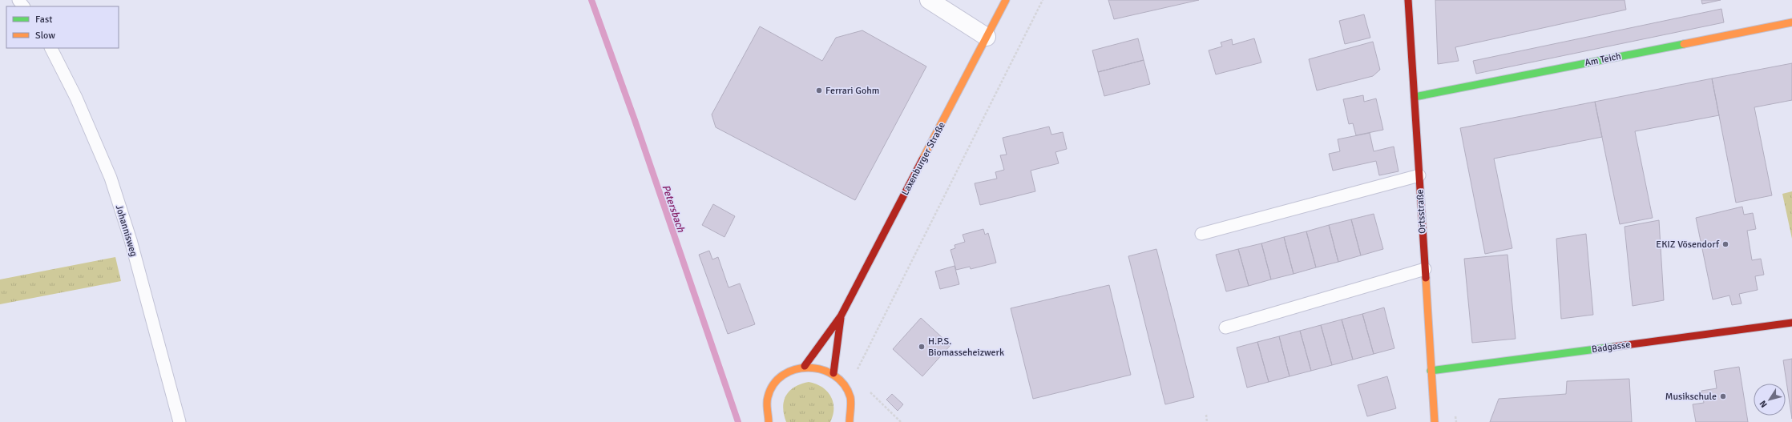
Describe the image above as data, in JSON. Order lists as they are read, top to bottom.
{
  "streets": {
    "street": [
      "Am Teich",
      "Laxenburger Straße",
      "Ortsstraße",
      "Badgasse"
    ],
    "lane": ["Johannisweg"]
  },
  "crossings": [
    ["Am Teich", "Ortsstraße"],
    ["Ortsstraße", "Badgasse"]
  ],
  "water": ["Petersbach"],
  "places": [
    "Ferrari Gohm",
    "EKIZ Vösendorf",
    "H.P.S. Biomasseheizwerk",
    "Musikschule"
  ],
  "legend": ["Fast", "Slow"],
  "north": "bottom left"
}
